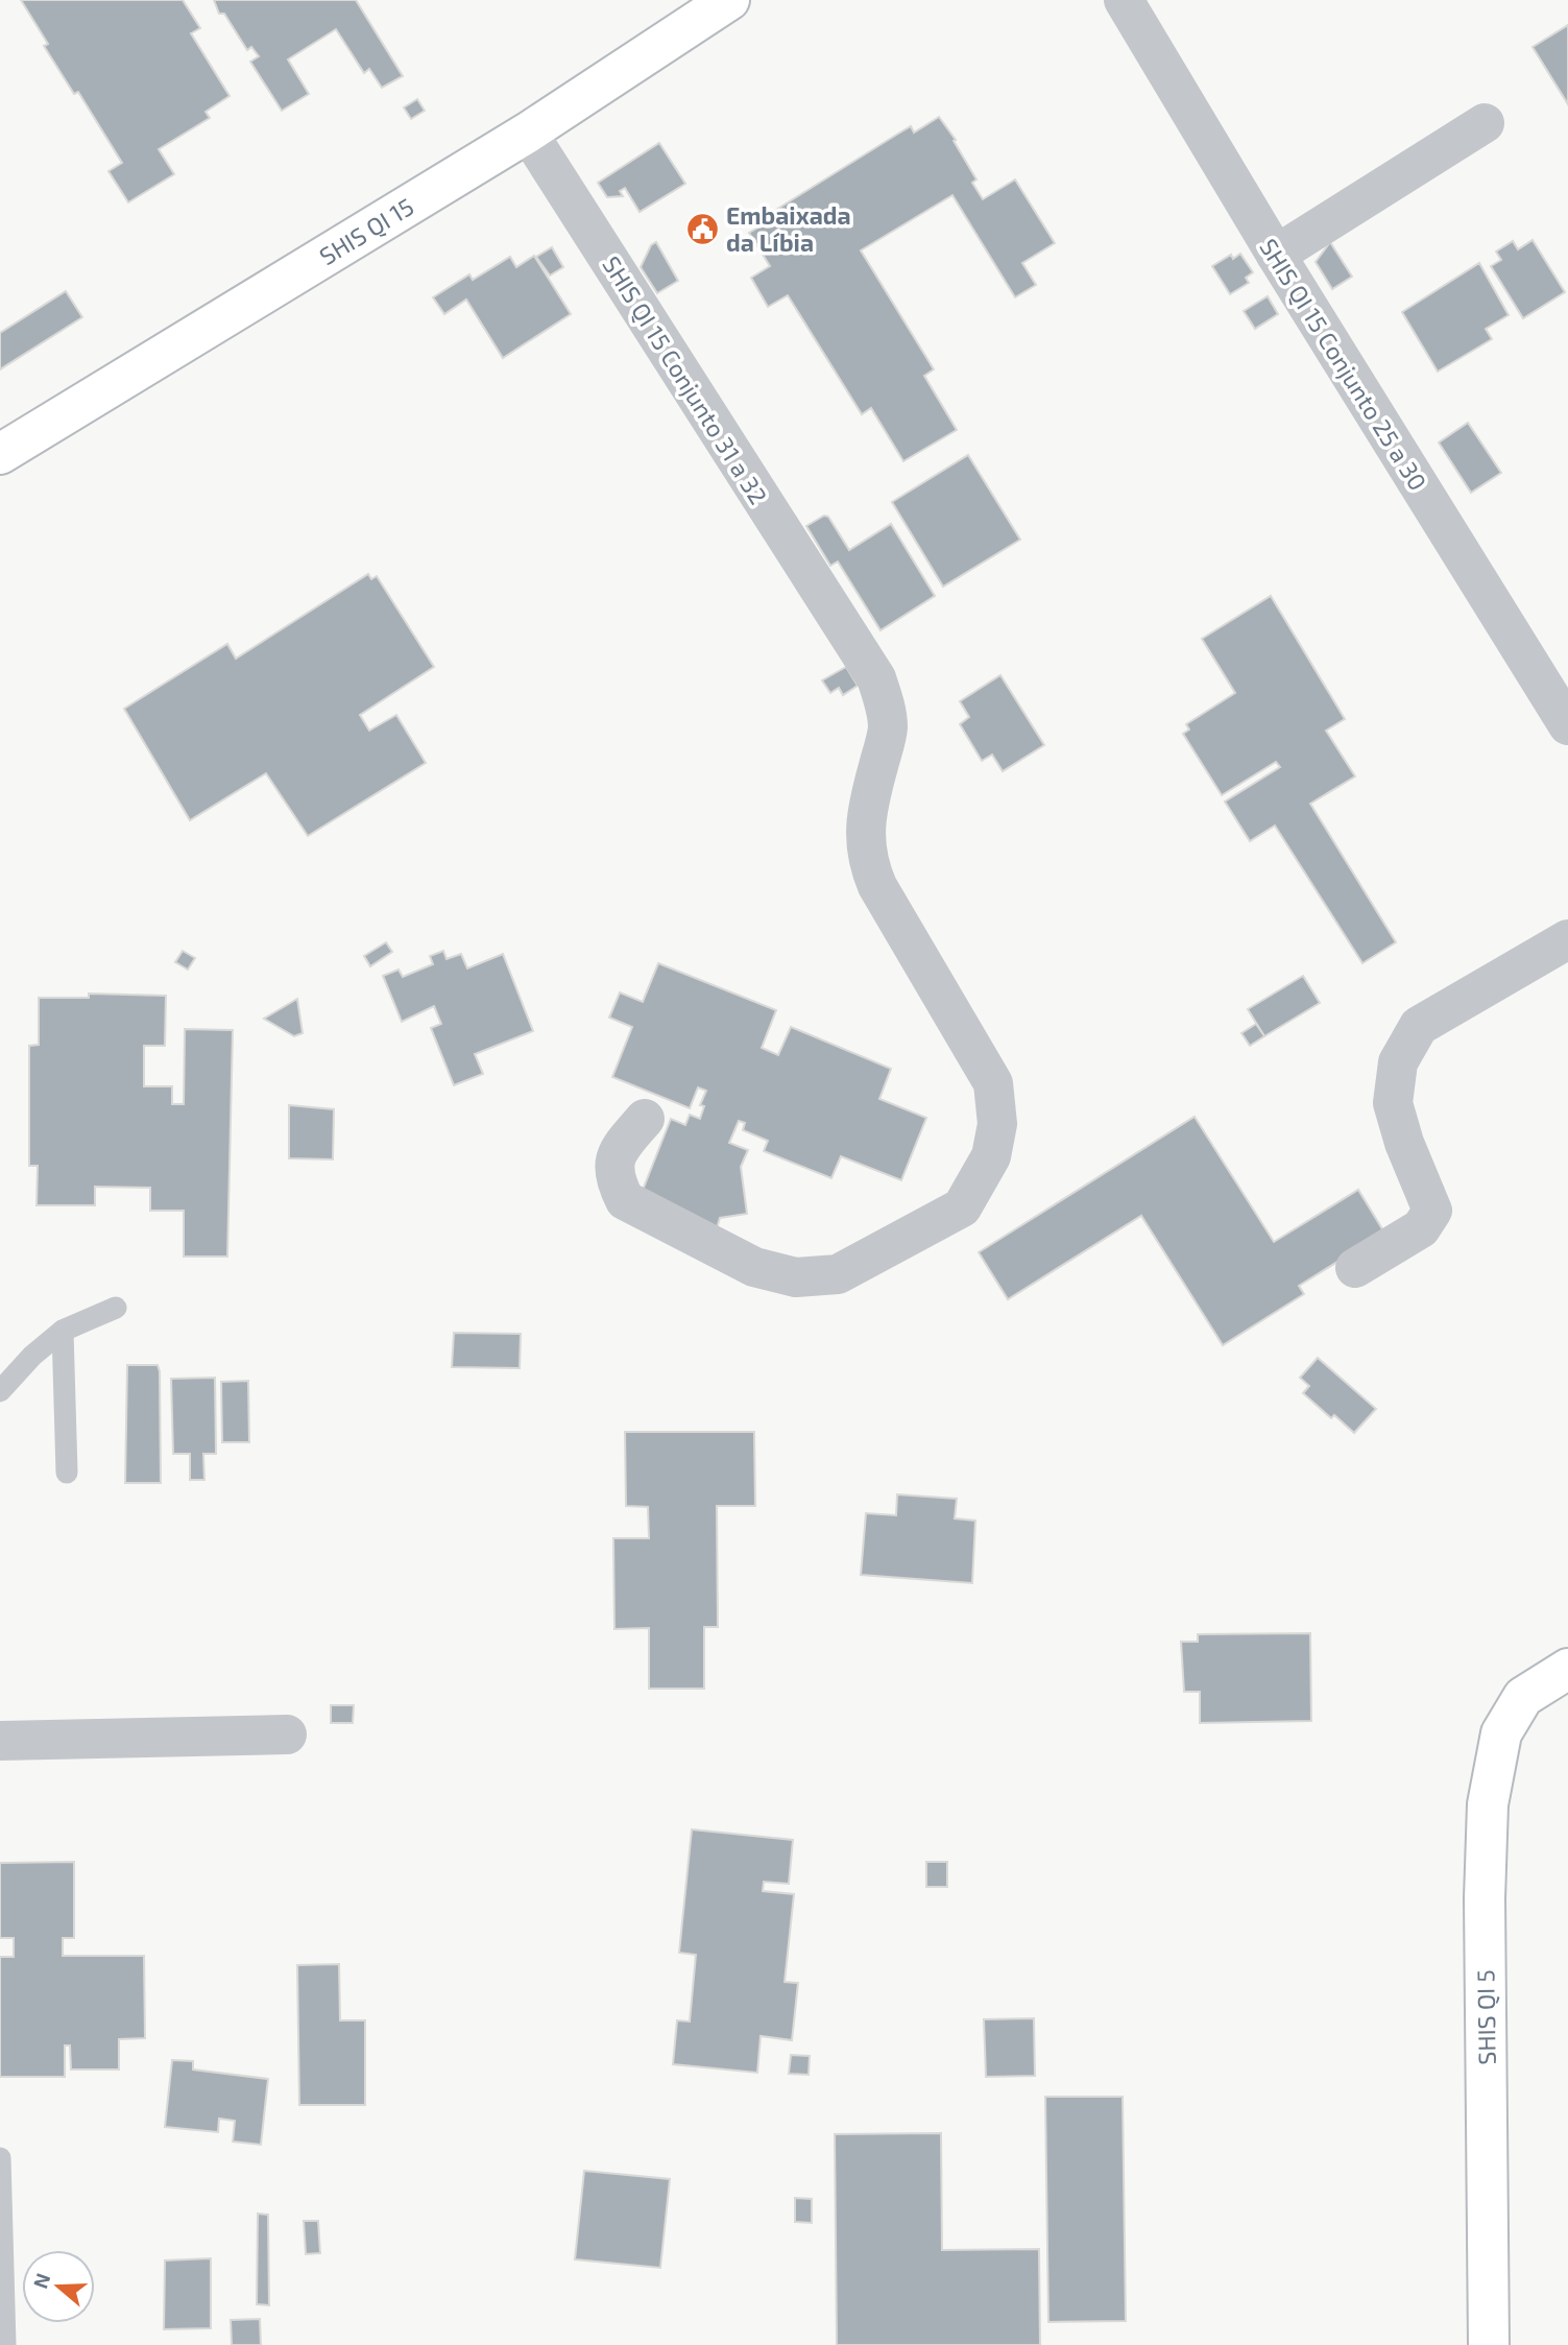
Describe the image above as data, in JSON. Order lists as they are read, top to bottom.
{
  "streets": {
    "street": [
      "SHIS QI 15",
      "SHIS QI 15 Conjunto 25 a 30",
      "SHIS QI 15 Conjunto 31 a 32",
      "SHIS QI 5"
    ]
  },
  "crossings": [
    ["SHIS QI 15", "SHIS QI 15 Conjunto 31 a 32"]
  ],
  "places": {
    "public building": ["Embaixada da Líbia"]
  },
  "north": "left"
}
